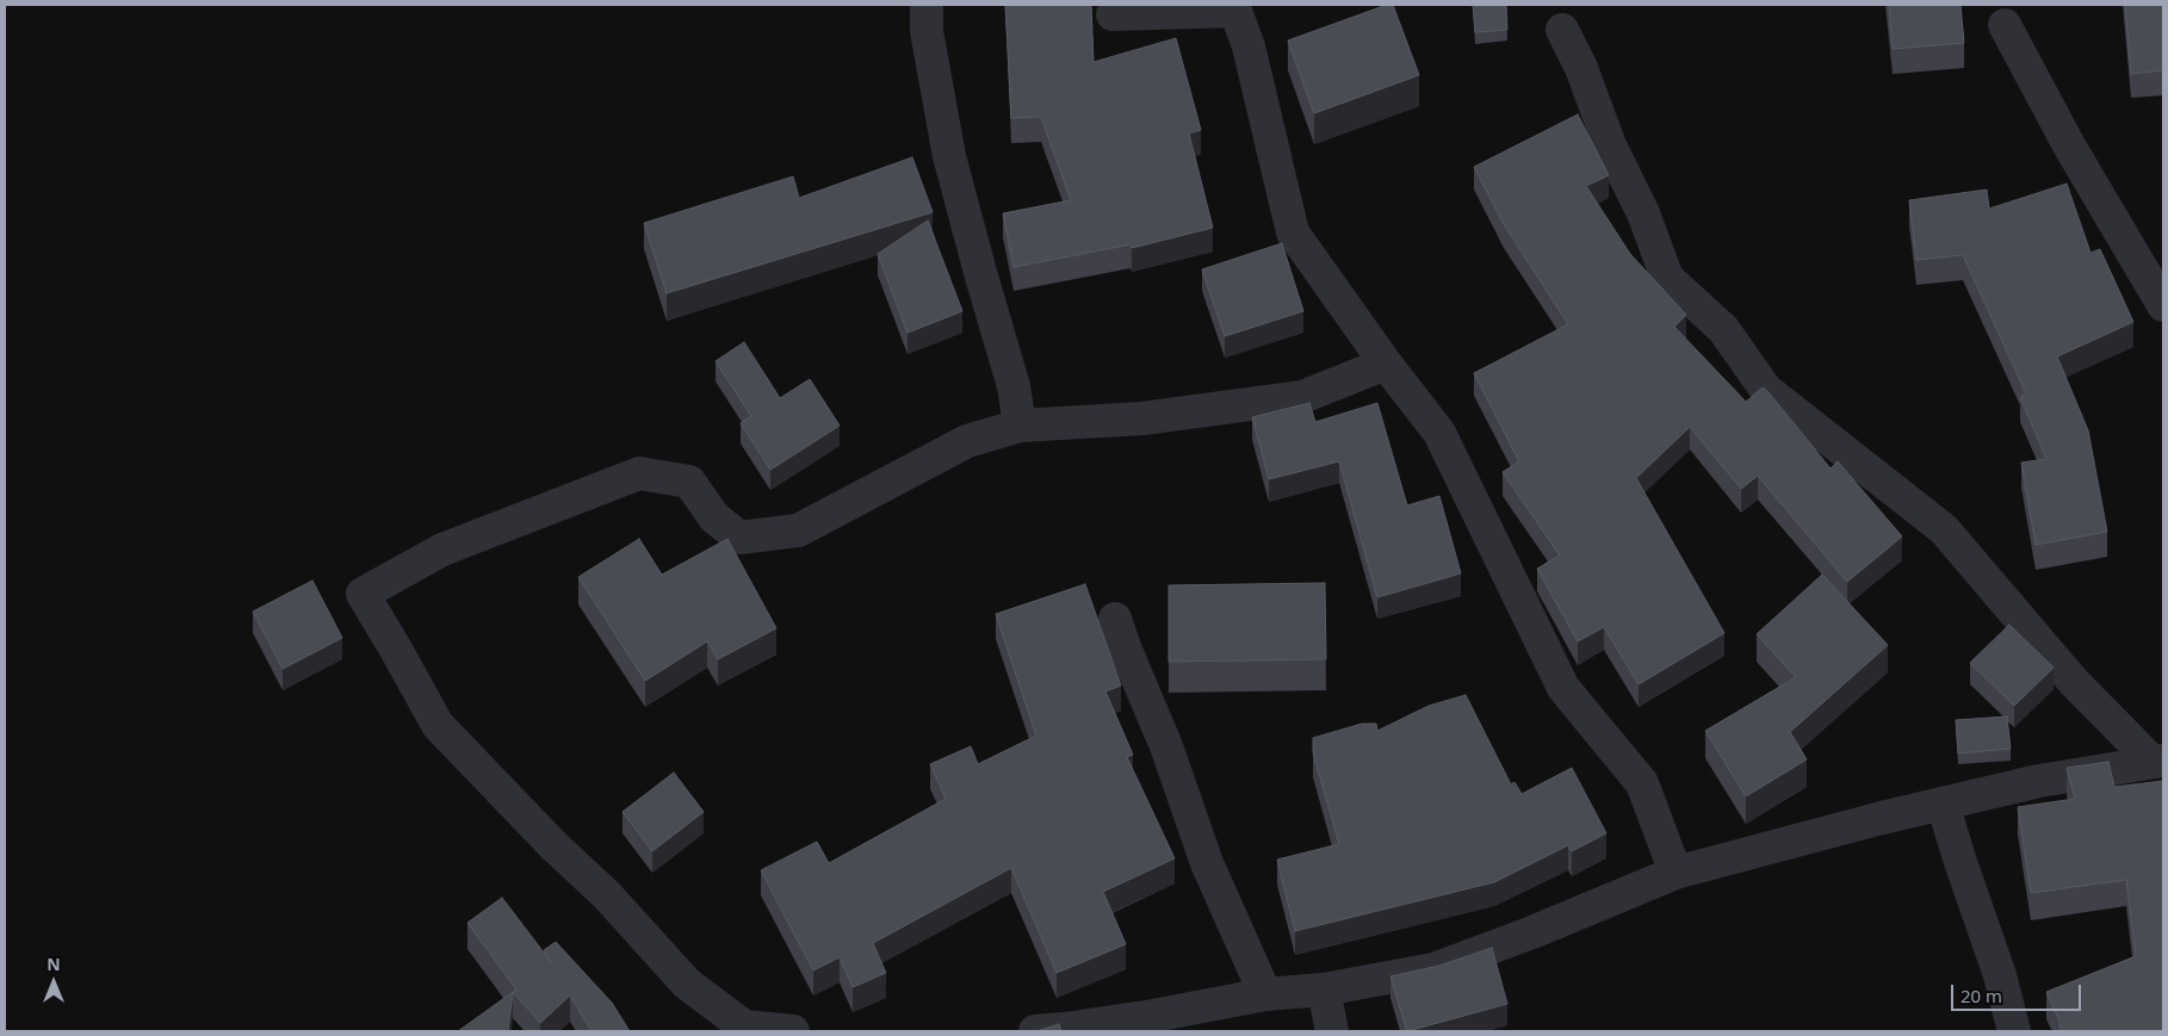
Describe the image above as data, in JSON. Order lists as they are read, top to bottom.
{
  "scale_bar": "20 m",
  "north": "top"
}
